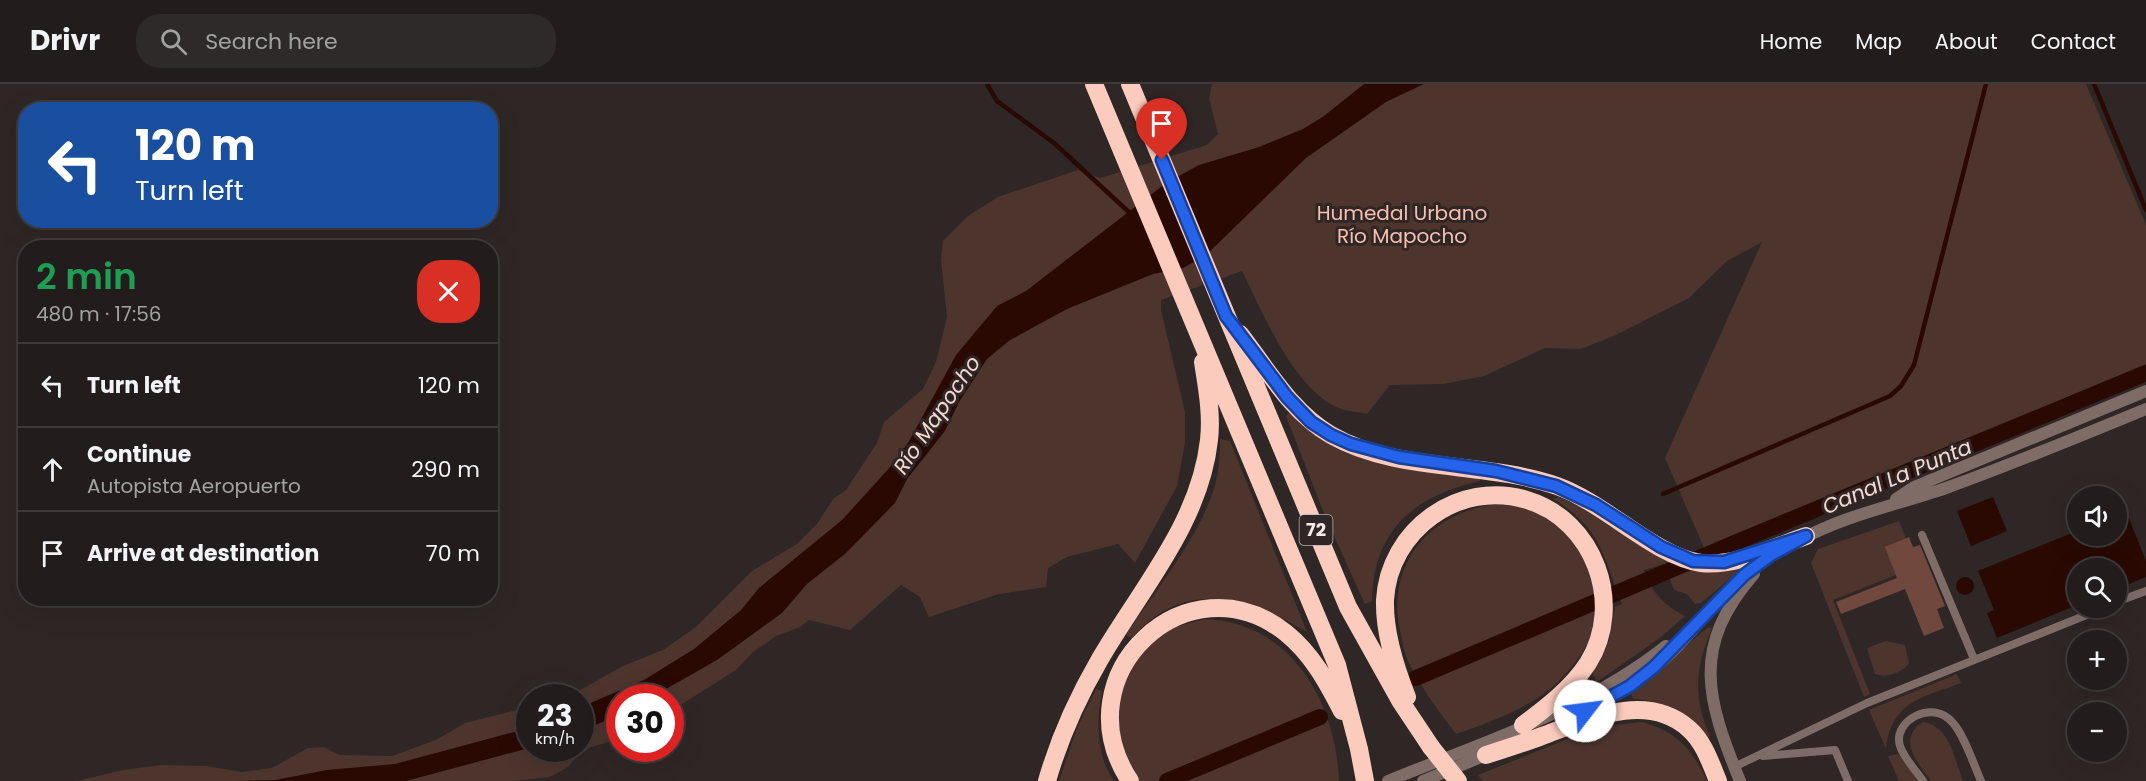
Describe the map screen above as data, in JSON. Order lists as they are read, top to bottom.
{
  "streets": {
    "highway": ["72"]
  },
  "water": ["Río Mapocho", "Canal La Punta"],
  "parks": ["Humedal Urbano Río Mapocho"],
  "page": {
    "header": "Drivr",
    "search": "Search here",
    "nav": [
      "Home",
      "Map",
      "About",
      "Contact"
    ],
    "turn": ["120 m", "Turn left"],
    "heading": ["2 min", "480 m · 17:56"],
    "list": [
      {
        "name": "Turn left",
        "value": "120 m"
      },
      {
        "name": "Continue",
        "note": "Autopista Aeropuerto",
        "value": "290 m"
      },
      {
        "name": "Arrive at destination",
        "value": "70 m"
      }
    ],
    "map_buttons": ["+", "−"],
    "speed": "23 km/h",
    "limit": "30"
  }
}
